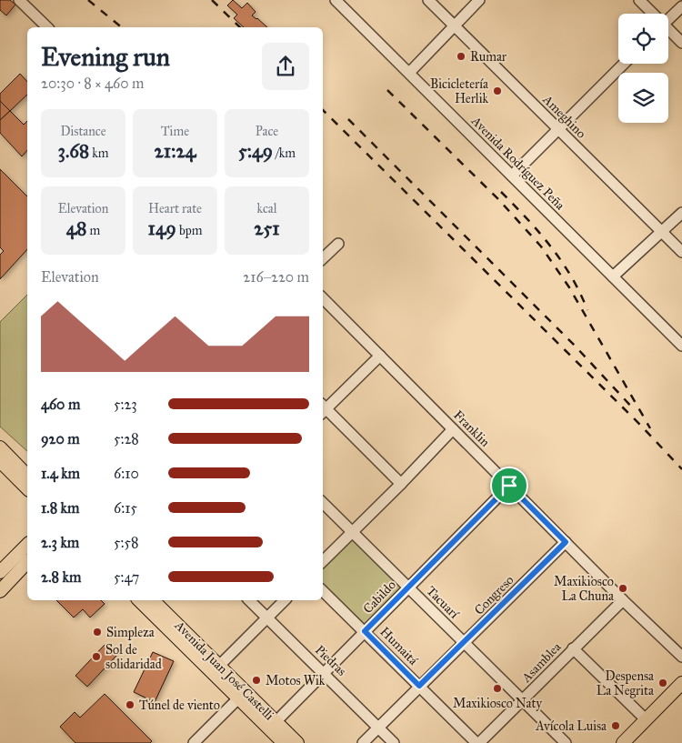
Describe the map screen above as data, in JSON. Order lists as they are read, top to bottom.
{
  "streets": {
    "main road": ["Avenida Juan José Castelli"],
    "street": [
      "Ameghino",
      "Avenida Rodríguez Peña",
      "Franklin",
      "Congreso",
      "Cabildo",
      "Tacuarí",
      "Humaitá",
      "Piedras",
      "Asamblea"
    ]
  },
  "crossings": [
    ["Franklin", "Congreso"],
    ["Franklin", "Cabildo"],
    ["Franklin", "Asamblea"],
    ["Congreso", "Tacuarí"],
    ["Congreso", "Humaitá"],
    ["Congreso", "Piedras"],
    ["Cabildo", "Tacuarí"],
    ["Cabildo", "Humaitá"],
    ["Cabildo", "Piedras"],
    ["Cabildo", "Avenida Juan José Castelli"],
    ["Tacuarí", "Asamblea"],
    ["Humaitá", "Asamblea"]
  ],
  "places": [
    "Rumar",
    "Bicicletería Herlik",
    "Maxikiosco La Chuna",
    "Simpleza",
    "Sol de solidaridad",
    "Motos Wik",
    "Despensa La Negrita",
    "Maxikiosco Naty",
    "Túnel de viento",
    "Avícola Luisa"
  ],
  "page": {
    "heading": ["Evening run", "20:30 · 8 × 460 m"],
    "stats": [
      ["Distance", "3.68 km"],
      ["Time", "21:24"],
      ["Pace", "5:49 /km"],
      ["Elevation", "48 m"],
      ["Heart rate", "149 bpm"],
      ["kcal", "251"]
    ],
    "chart": ["Elevation", "216–220 m"],
    "list": [
      {
        "name": "460 m",
        "note": "5:23"
      },
      {
        "name": "920 m",
        "note": "5:28"
      },
      {
        "name": "1.4 km",
        "note": "6:10"
      },
      {
        "name": "1.8 km",
        "note": "6:15"
      },
      {
        "name": "2.3 km",
        "note": "5:58"
      },
      {
        "name": "2.8 km",
        "note": "5:47"
      }
    ]
  }
}
